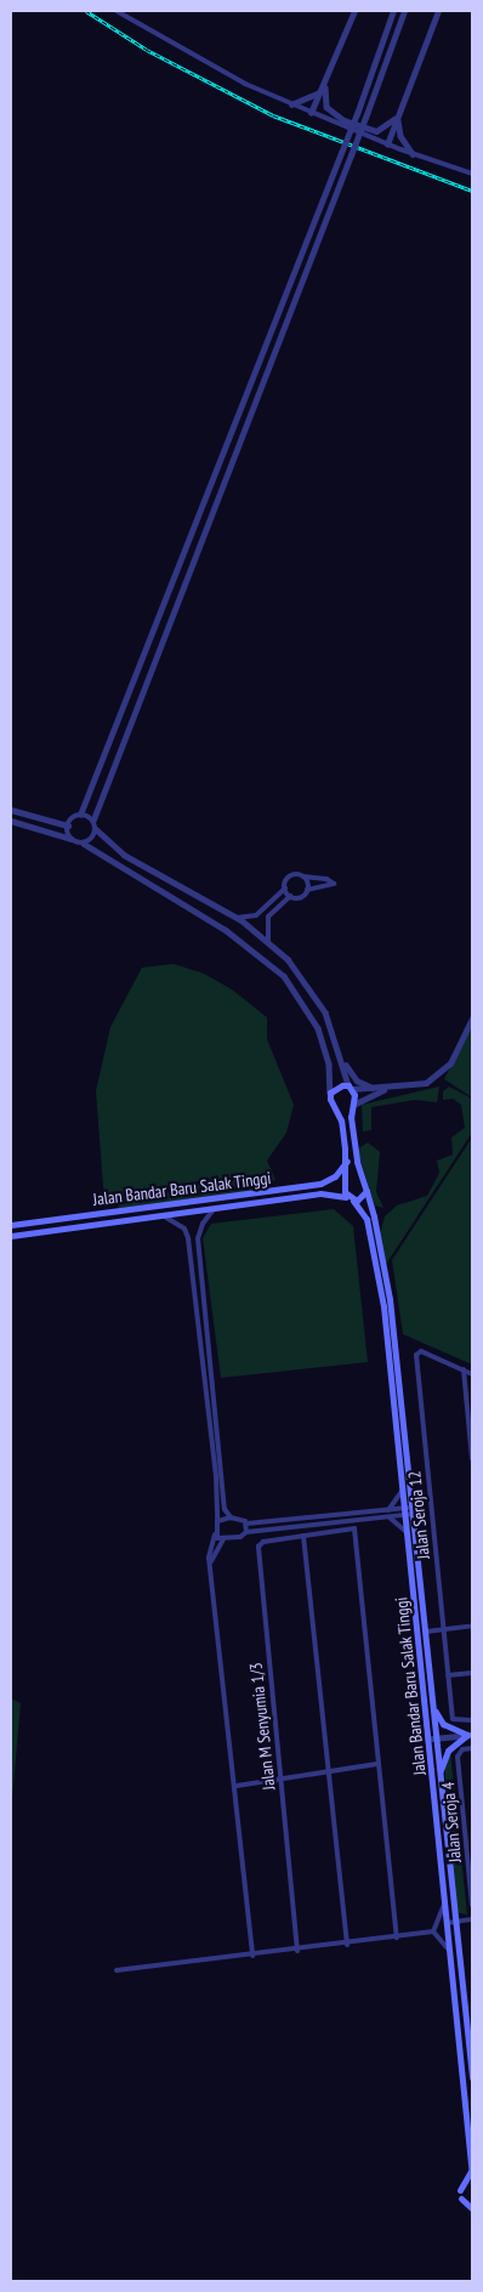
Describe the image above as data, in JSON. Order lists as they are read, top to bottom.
{
  "streets": {
    "main road": ["Jalan Bandar Baru Salak Tinggi"],
    "street": ["Jalan Seroja 12", "Jalan M Senyumia 1/3", "Jalan Seroja 4"]
  }
}
